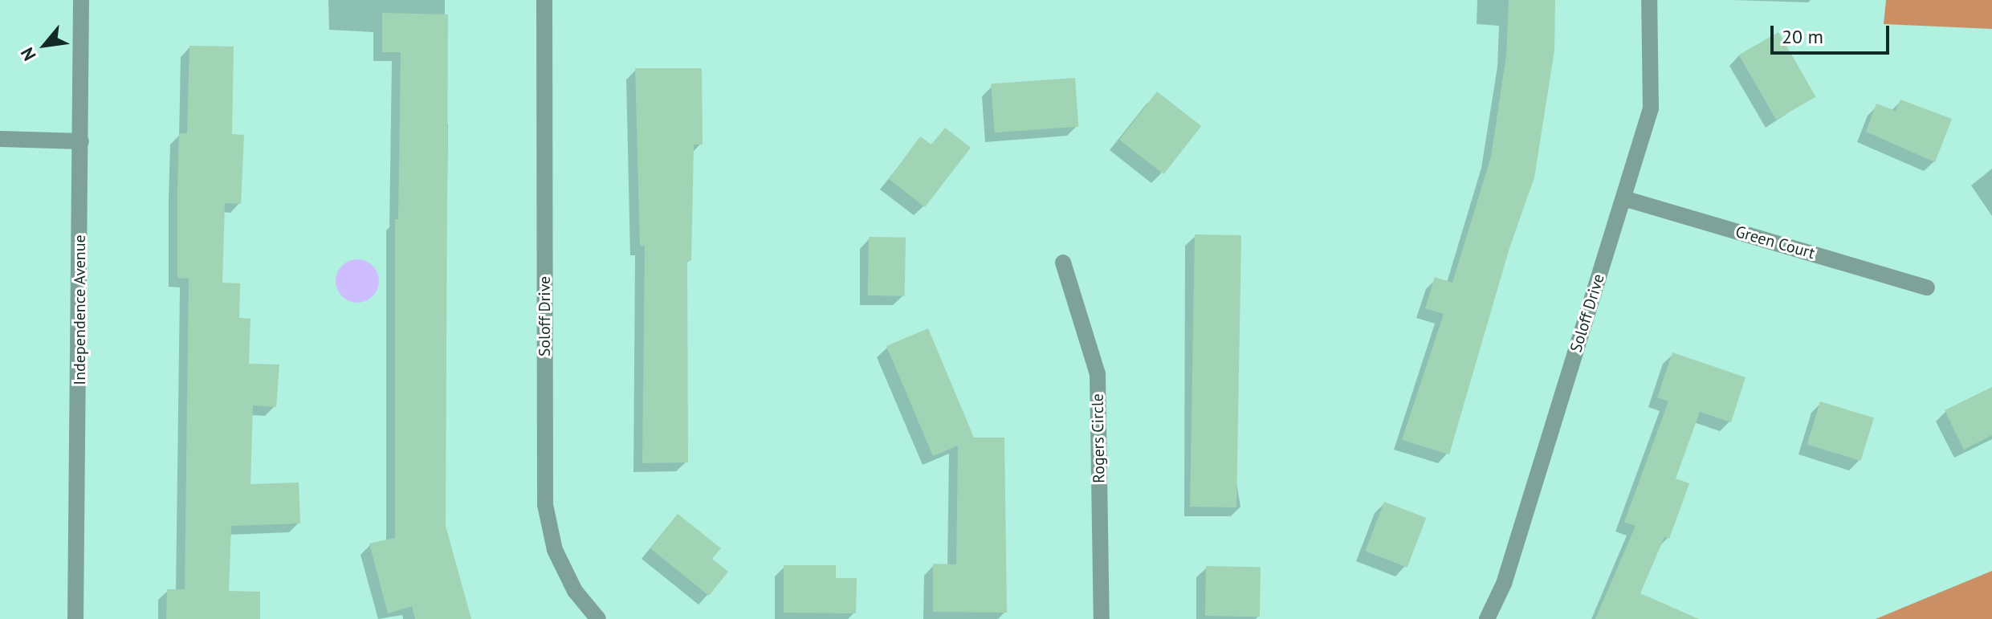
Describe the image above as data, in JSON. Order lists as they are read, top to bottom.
{
  "streets": {
    "street": [
      "Green Court",
      "Independence Avenue",
      "Soloff Drive",
      "Rogers Circle"
    ]
  },
  "crossings": [
    ["Green Court", "Soloff Drive"]
  ],
  "scale_bar": "20 m",
  "north": "bottom left"
}
